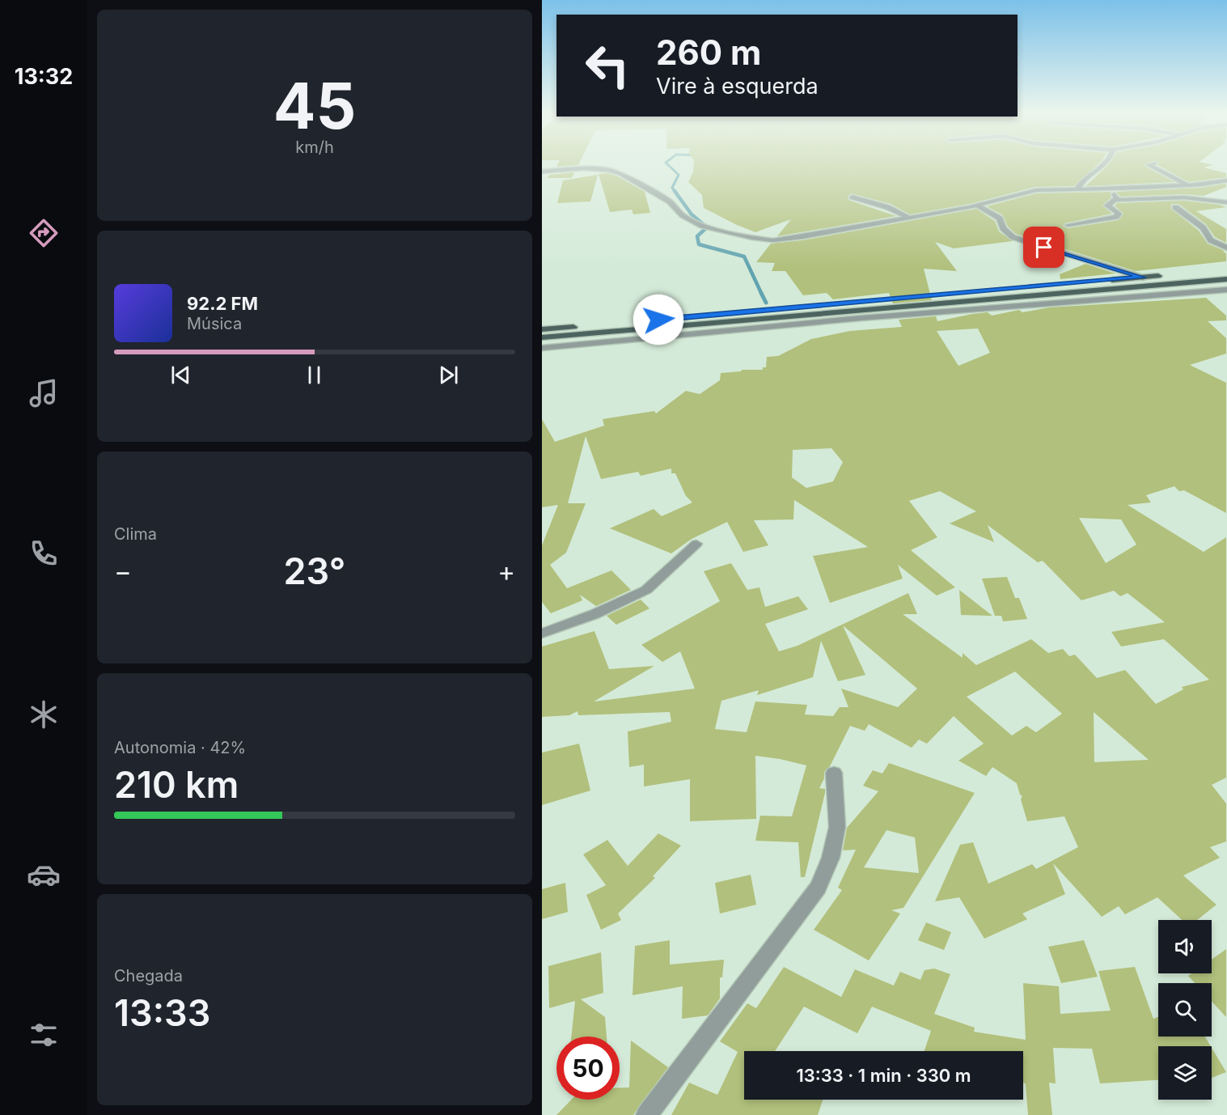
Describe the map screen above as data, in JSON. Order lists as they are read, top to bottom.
{
  "page": {
    "tabs": "13:32",
    "tile": [
      ["45", "km/h"],
      "Clima",
      ["Autonomia · 42%", "210 km"],
      ["Chegada", "13:33"]
    ],
    "turn": ["260 m", "Vire à esquerda"],
    "song": ["92.2 FM", "Música"],
    "heat": ["−", "23°", "+"],
    "limit": "50",
    "trip": "13:33 · 1 min · 330 m"
  }
}
